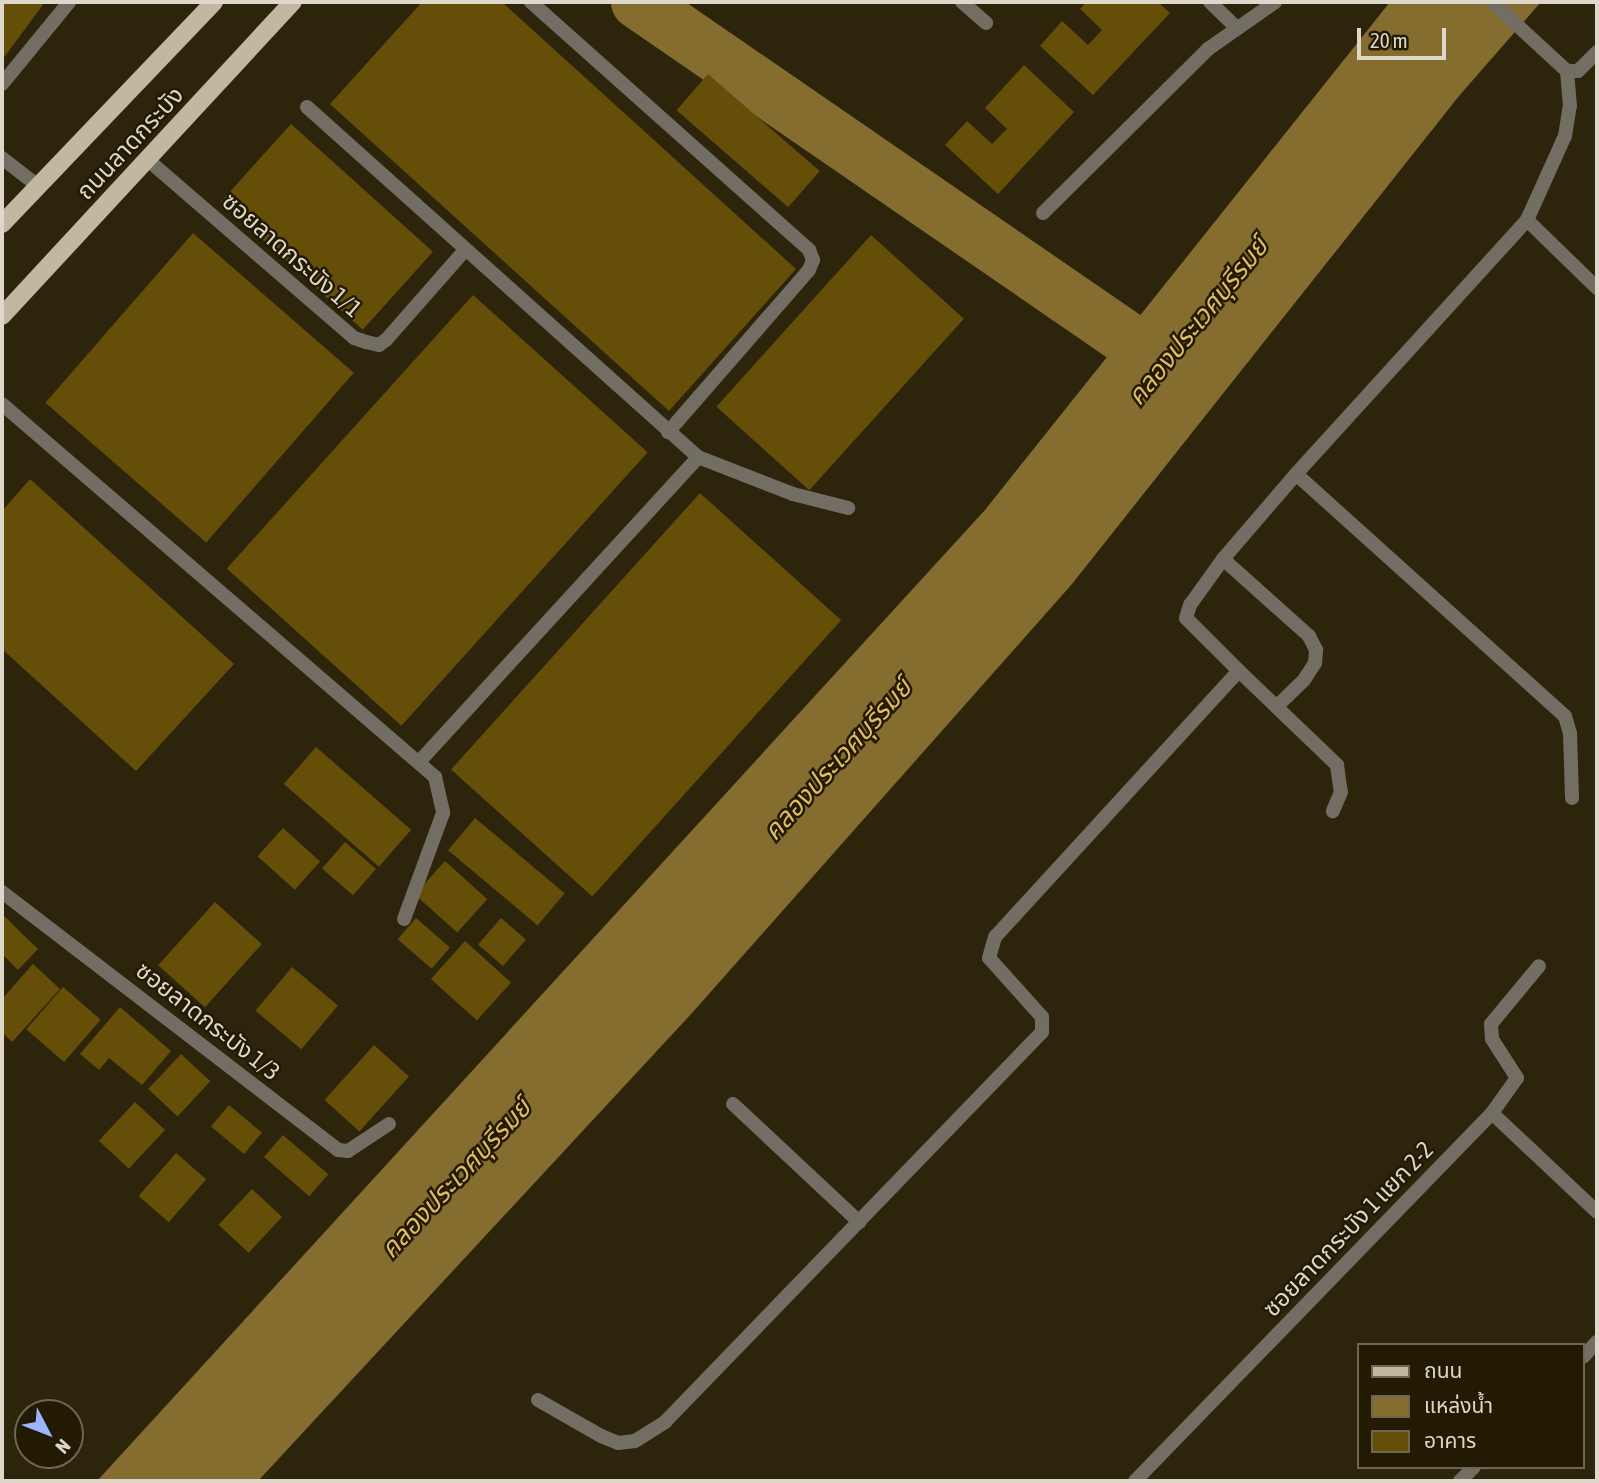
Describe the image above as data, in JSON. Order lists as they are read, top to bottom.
{
  "streets": {
    "main road": ["ถนนลาดกระบัง"],
    "street": ["ซอยลาดกระบัง 1/1", "ซอยลาดกระบัง 1/3", "ซอยลาดกระบัง 1 แยก 2-2"]
  },
  "crossings": [
    ["ถนนลาดกระบัง", "ซอยลาดกระบัง 1/1"]
  ],
  "water": ["คลองประเวศบุรีรมย์"],
  "legend": ["ถนน", "แหล่งน้ำ", "อาคาร"],
  "scale_bar": "20 m",
  "north": "bottom right"
}
